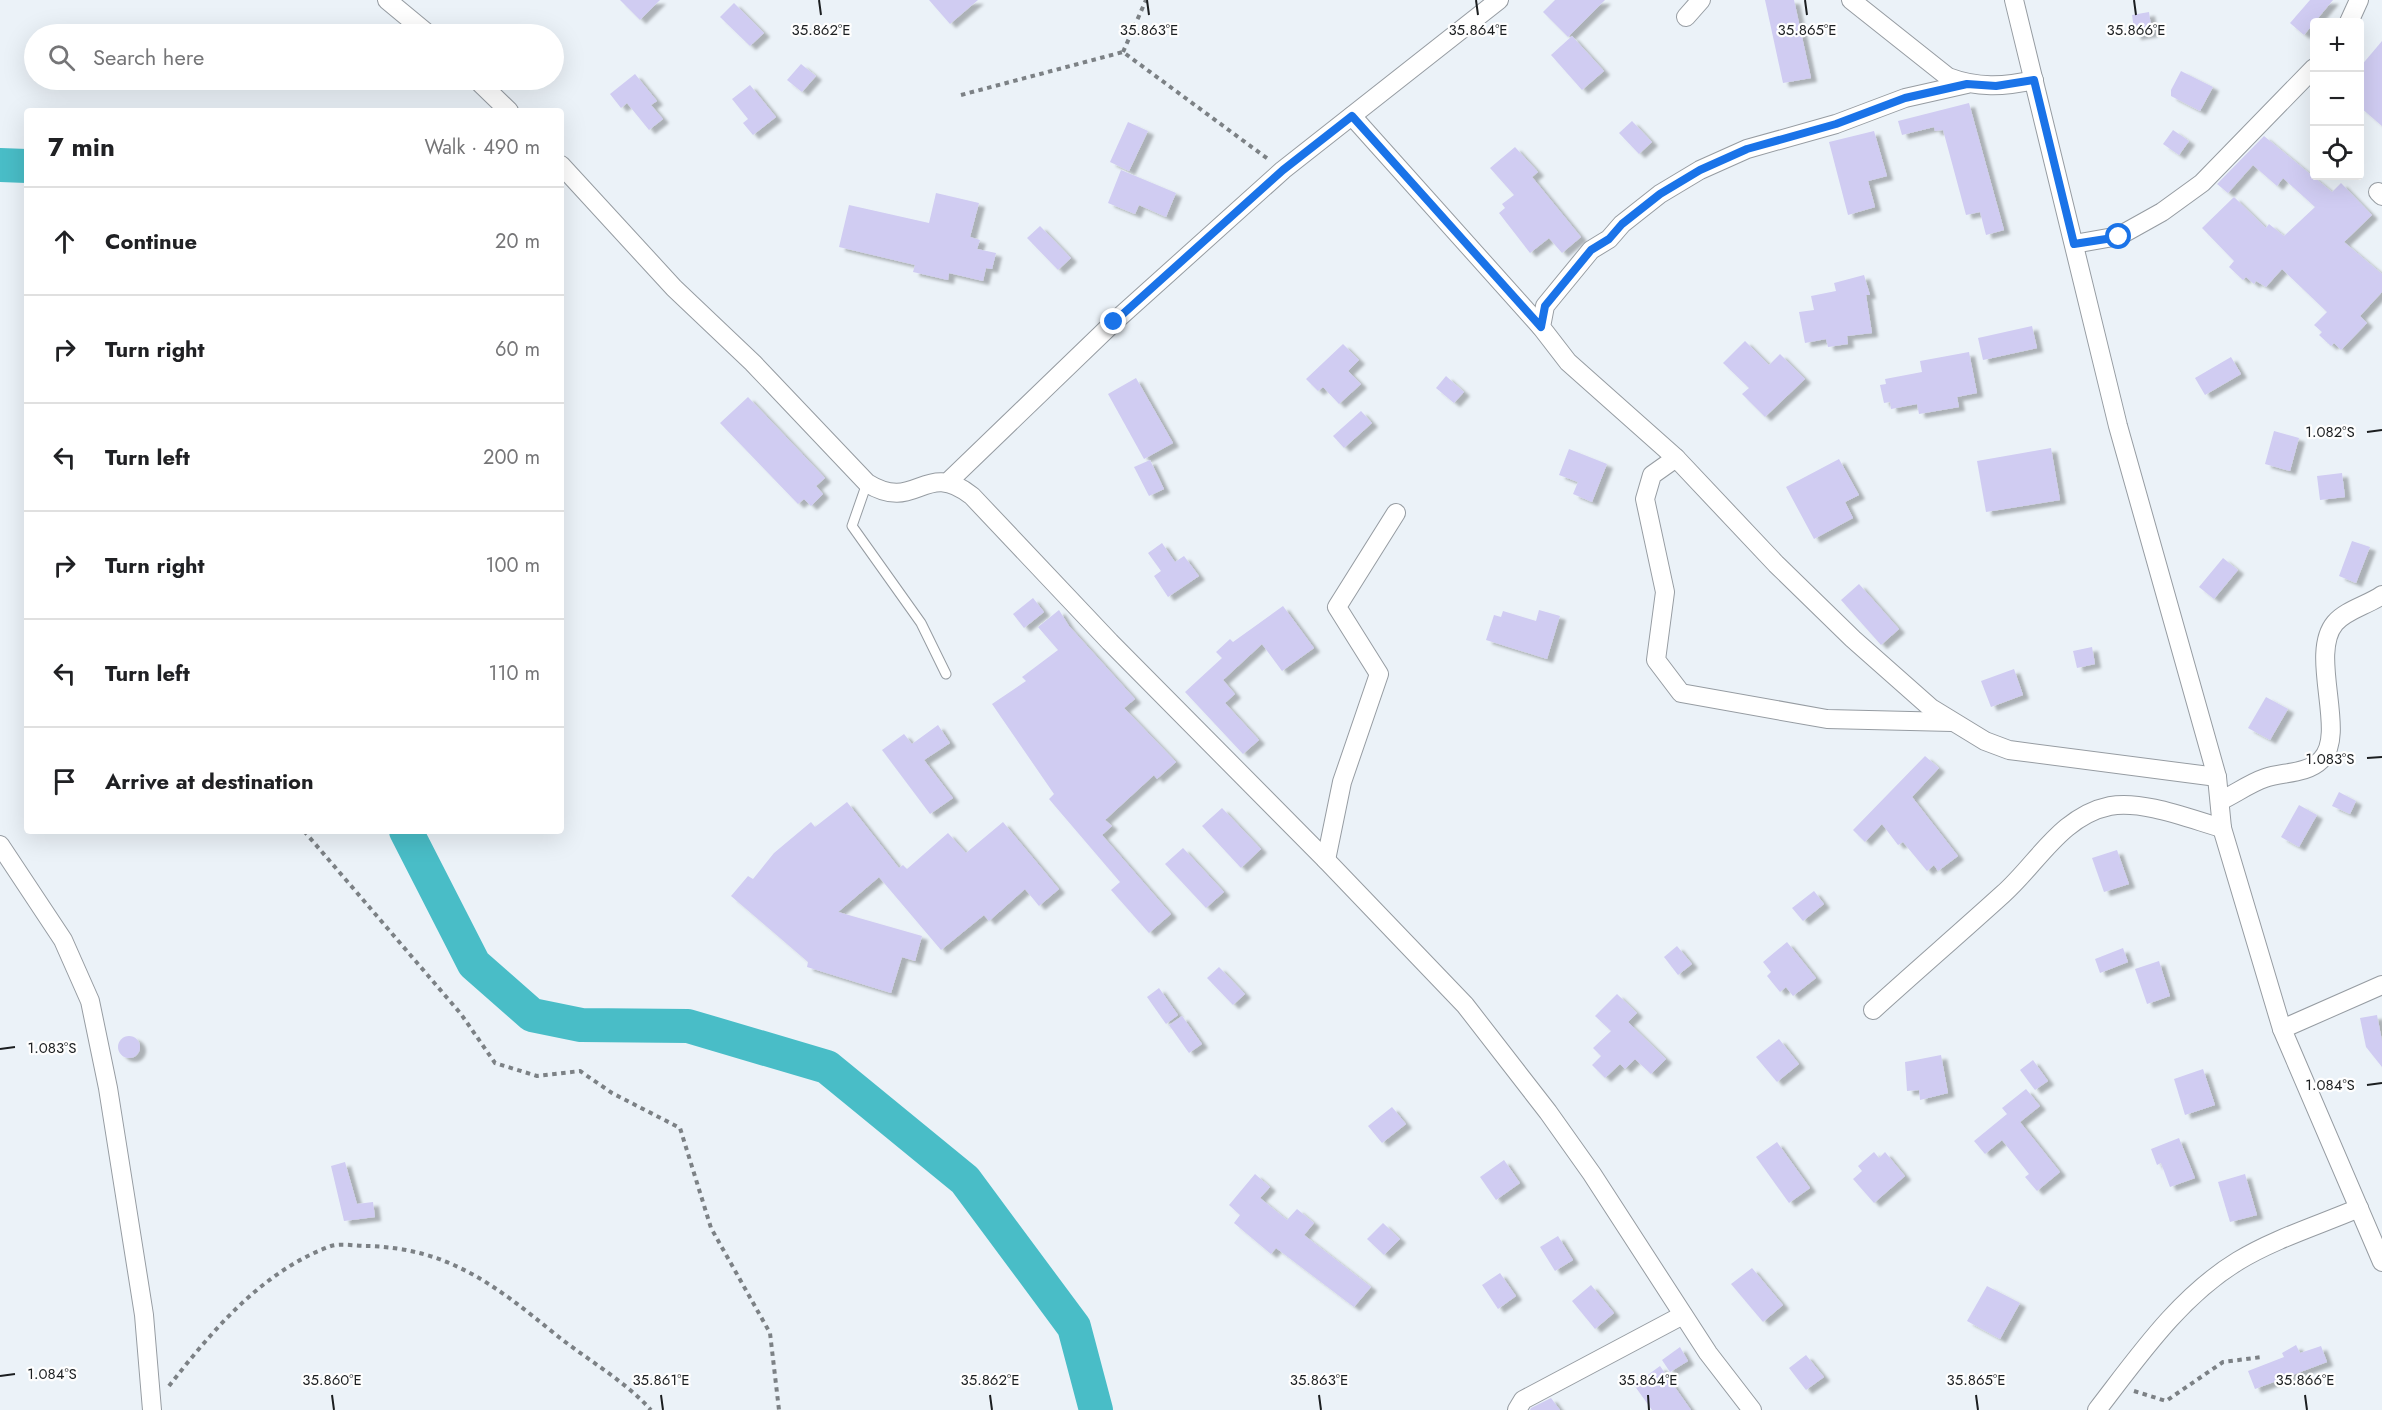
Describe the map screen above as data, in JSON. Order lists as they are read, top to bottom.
{
  "page": {
    "map_buttons": ["+", "−"],
    "search": "Search here",
    "heading": ["7 min", "Walk · 490 m"],
    "list": [
      ["Continue", "20 m"],
      ["Turn right", "60 m"],
      ["Turn left", "200 m"],
      ["Turn right", "100 m"],
      ["Turn left", "110 m"],
      "Arrive at destination"
    ]
  },
  "coordinates": [
    "35.862°E",
    "35.863°E",
    "35.864°E",
    "35.865°E",
    "35.866°E",
    "1.082°S",
    "1.083°S",
    "1.084°S",
    "35.860°E",
    "35.861°E"
  ]
}
